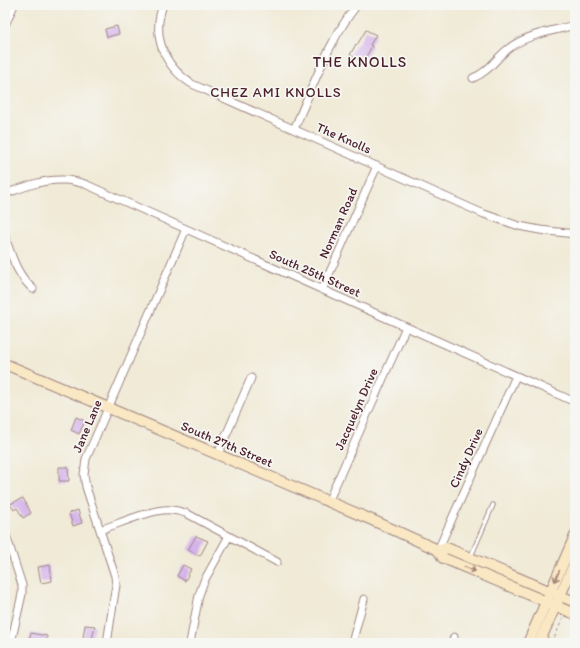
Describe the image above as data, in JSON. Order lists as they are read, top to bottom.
{
  "streets": {
    "main road": ["South 27th Street"],
    "street": [
      "The Knolls",
      "Norman Road",
      "South 25th Street",
      "Jacquelyn Drive",
      "Jane Lane",
      "Cindy Drive"
    ]
  },
  "crossings": [
    ["The Knolls", "Norman Road"],
    ["Norman Road", "South 25th Street"],
    ["South 25th Street", "Jacquelyn Drive"],
    ["South 25th Street", "Jane Lane"],
    ["South 25th Street", "Cindy Drive"],
    ["Jacquelyn Drive", "South 27th Street"],
    ["Jane Lane", "South 27th Street"],
    ["South 27th Street", "Cindy Drive"]
  ],
  "districts": ["THE KNOLLS", "CHEZ AMI KNOLLS"]
}
